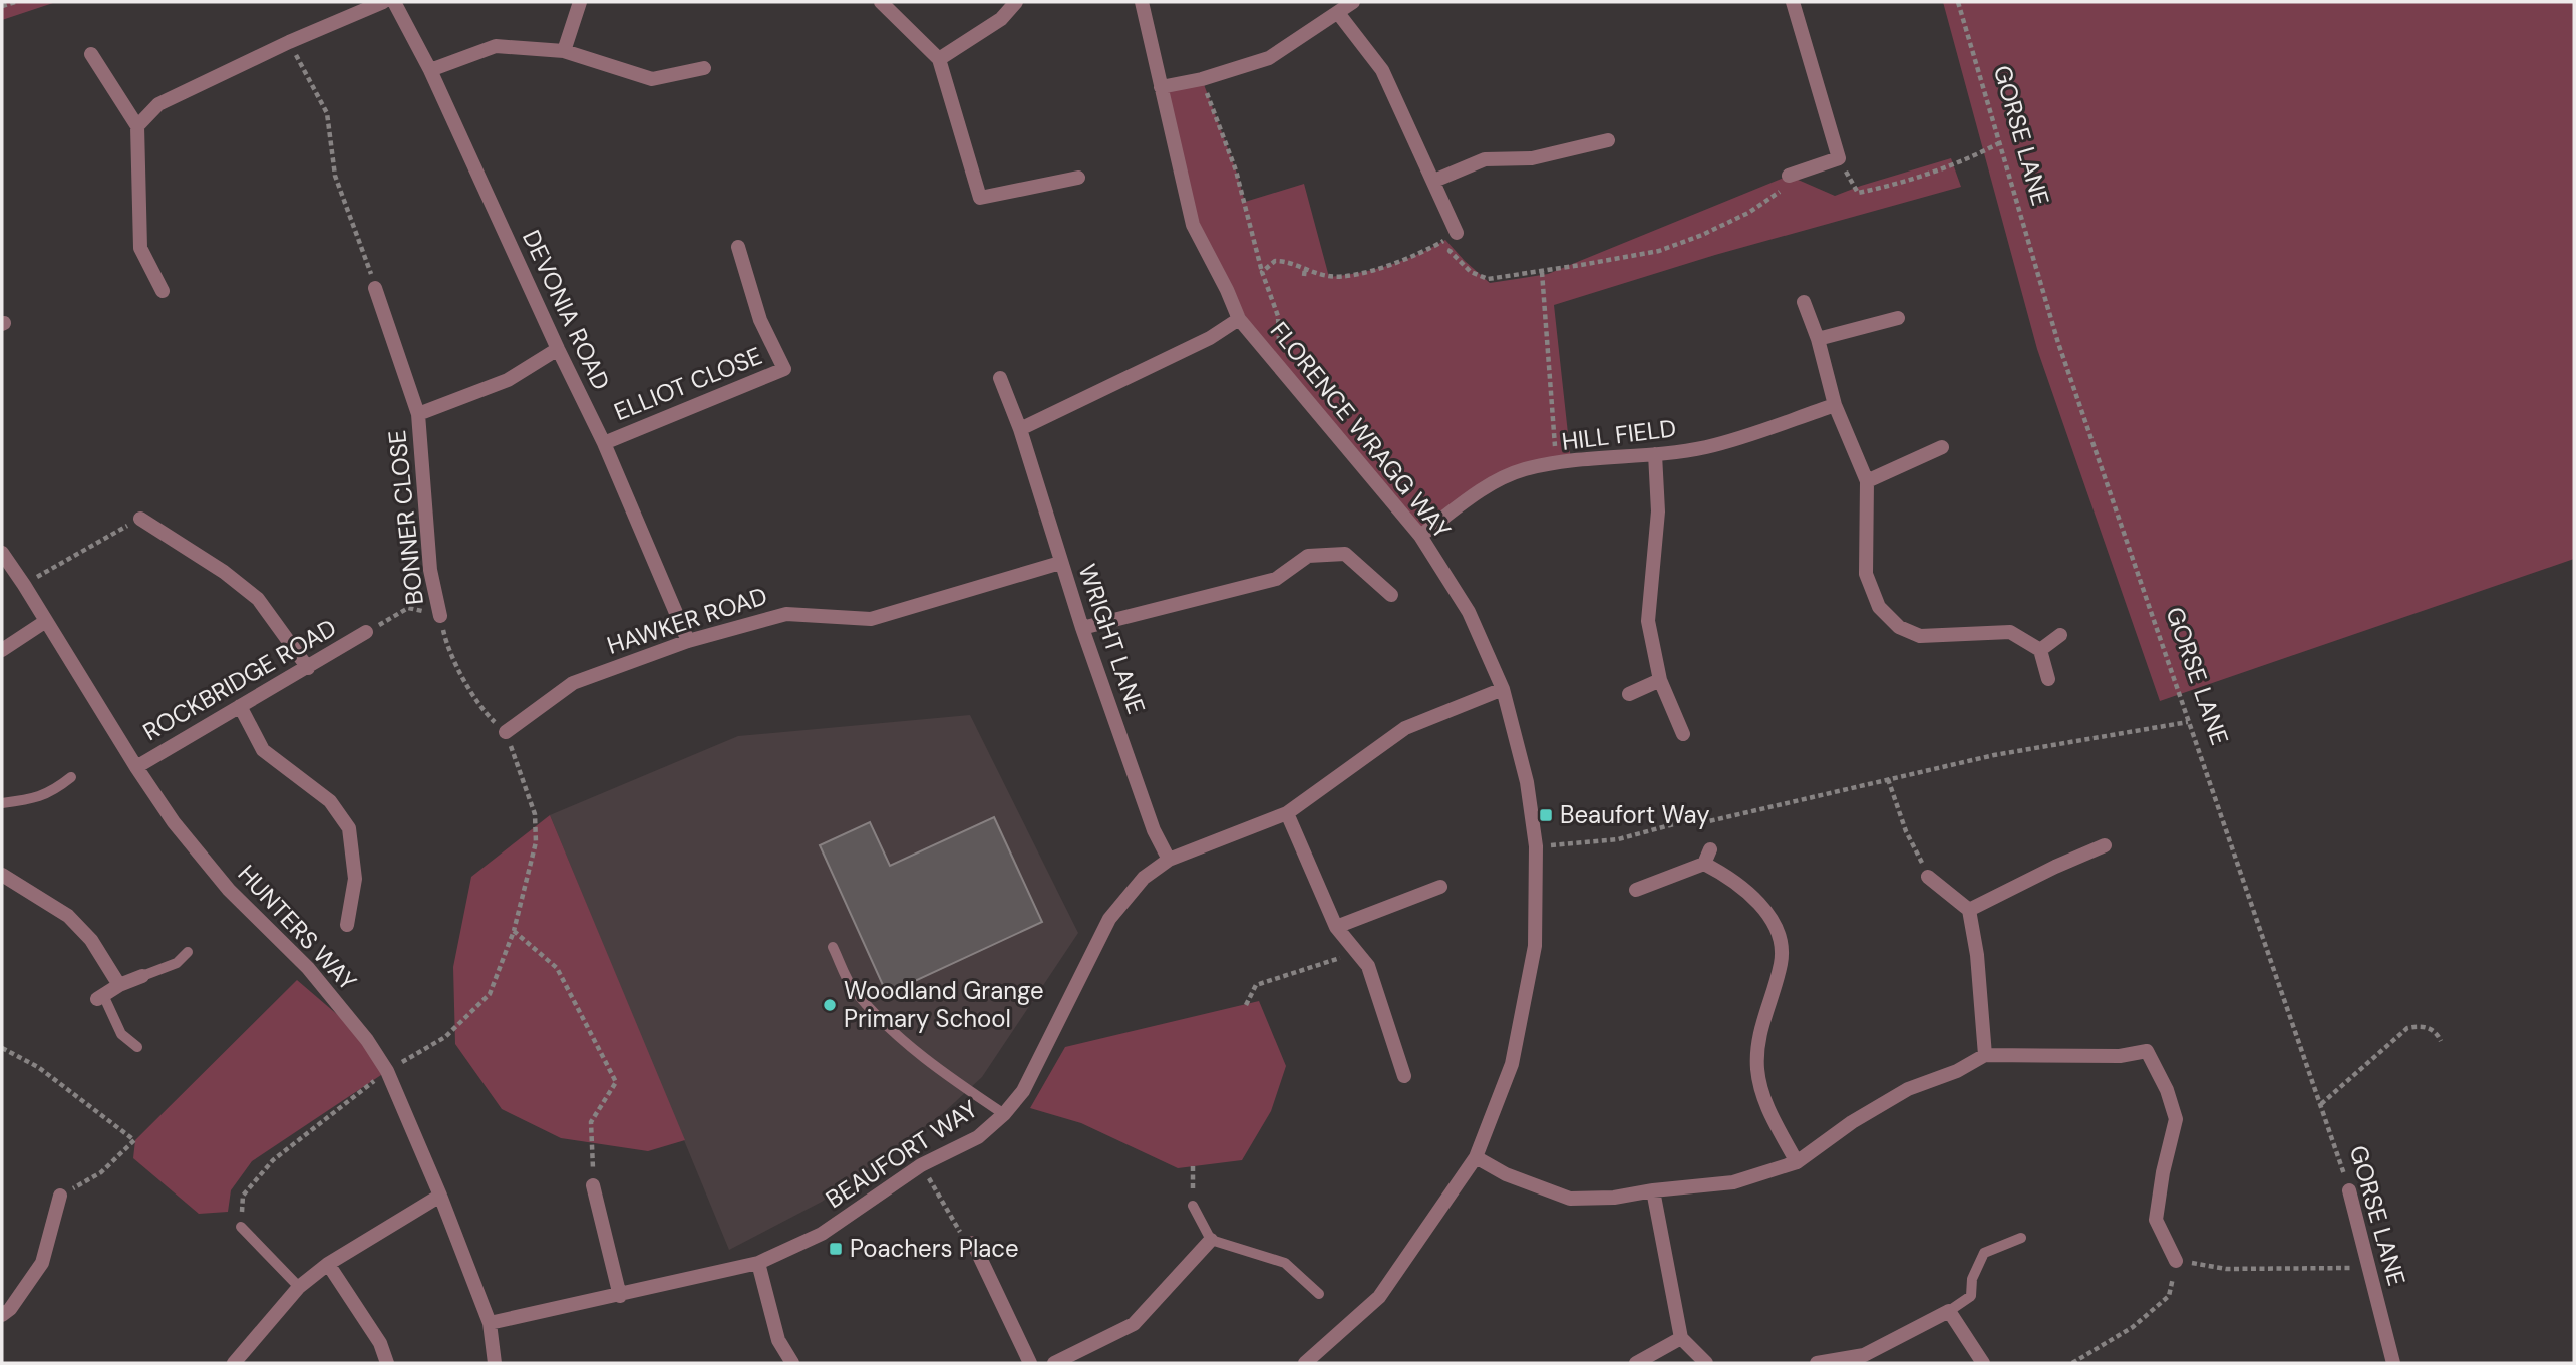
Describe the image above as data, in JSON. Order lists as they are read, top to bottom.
{
  "streets": {
    "street": [
      "GORSE LANE",
      "DEVONIA ROAD",
      "ELLIOT CLOSE",
      "FLORENCE WRAGG WAY",
      "HILL FIELD",
      "BONNER CLOSE",
      "HAWKER ROAD",
      "WRIGHT LANE",
      "ROCKBRIDGE ROAD",
      "HUNTERS WAY",
      "BEAUFORT WAY"
    ]
  },
  "crossings": [
    ["DEVONIA ROAD", "ELLIOT CLOSE"],
    ["DEVONIA ROAD", "BONNER CLOSE"],
    ["DEVONIA ROAD", "HAWKER ROAD"],
    ["FLORENCE WRAGG WAY", "HILL FIELD"],
    ["FLORENCE WRAGG WAY", "BEAUFORT WAY"],
    ["HAWKER ROAD", "WRIGHT LANE"],
    ["WRIGHT LANE", "BEAUFORT WAY"],
    ["ROCKBRIDGE ROAD", "HUNTERS WAY"],
    ["HUNTERS WAY", "BEAUFORT WAY"]
  ],
  "places": {
    "transit": ["Beaufort Way", "Poachers Place"],
    "other": ["Woodland Grange Primary School"]
  }
}
